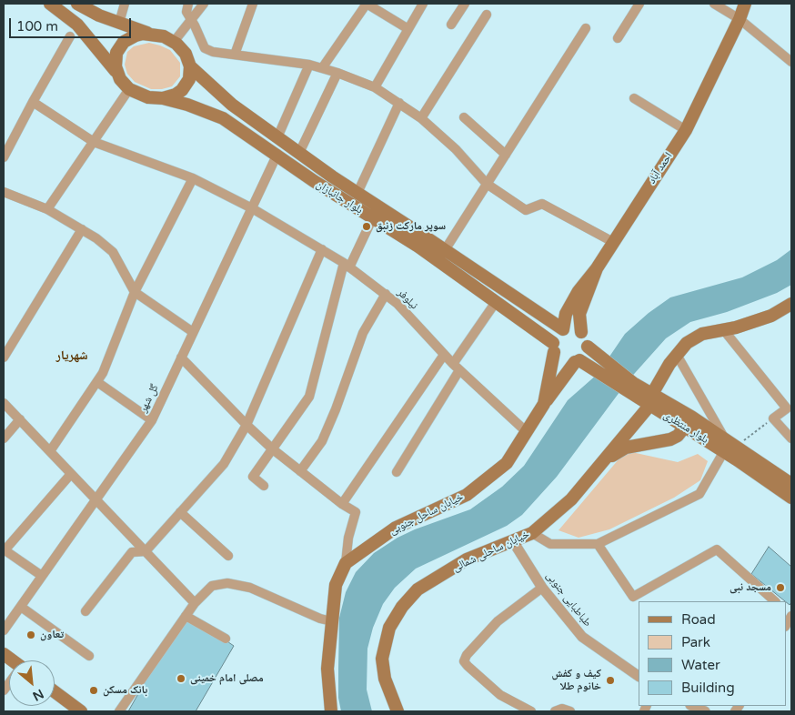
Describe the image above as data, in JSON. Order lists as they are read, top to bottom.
{
  "streets": {
    "main road": [
      "احمد آباد",
      "بلوار جانبازان",
      "بلوار منتظری",
      "خیابان ساحل جنوبی",
      "خیابان ساحلی شمالی"
    ],
    "street": ["نیلوفر", "گل شهر", "طباطبایی جنوبی"]
  },
  "crossings": [
    ["احمد آباد", "بلوار جانبازان"],
    ["احمد آباد", "بلوار منتظری"],
    ["احمد آباد", "خیابان ساحل جنوبی"],
    ["بلوار جانبازان", "گل شهر"],
    ["بلوار جانبازان", "بلوار منتظری"],
    ["بلوار جانبازان", "خیابان ساحل جنوبی"],
    ["نیلوفر", "گل شهر"],
    ["نیلوفر", "خیابان ساحل جنوبی"],
    ["بلوار منتظری", "خیابان ساحل جنوبی"],
    ["بلوار منتظری", "خیابان ساحلی شمالی"],
    ["خیابان ساحلی شمالی", "طباطبایی جنوبی"]
  ],
  "districts": ["شهریار"],
  "places": [
    "سوپر مارکت زنبق",
    "مسجد نبی",
    "تعاون",
    "مصلی امام خمینی",
    "کیف و کفش خانوم طلا",
    "بانک مسکن"
  ],
  "legend": [
    "Road",
    "Park",
    "Water",
    "Building"
  ],
  "scale_bar": "100 m",
  "north": "bottom right"
}
